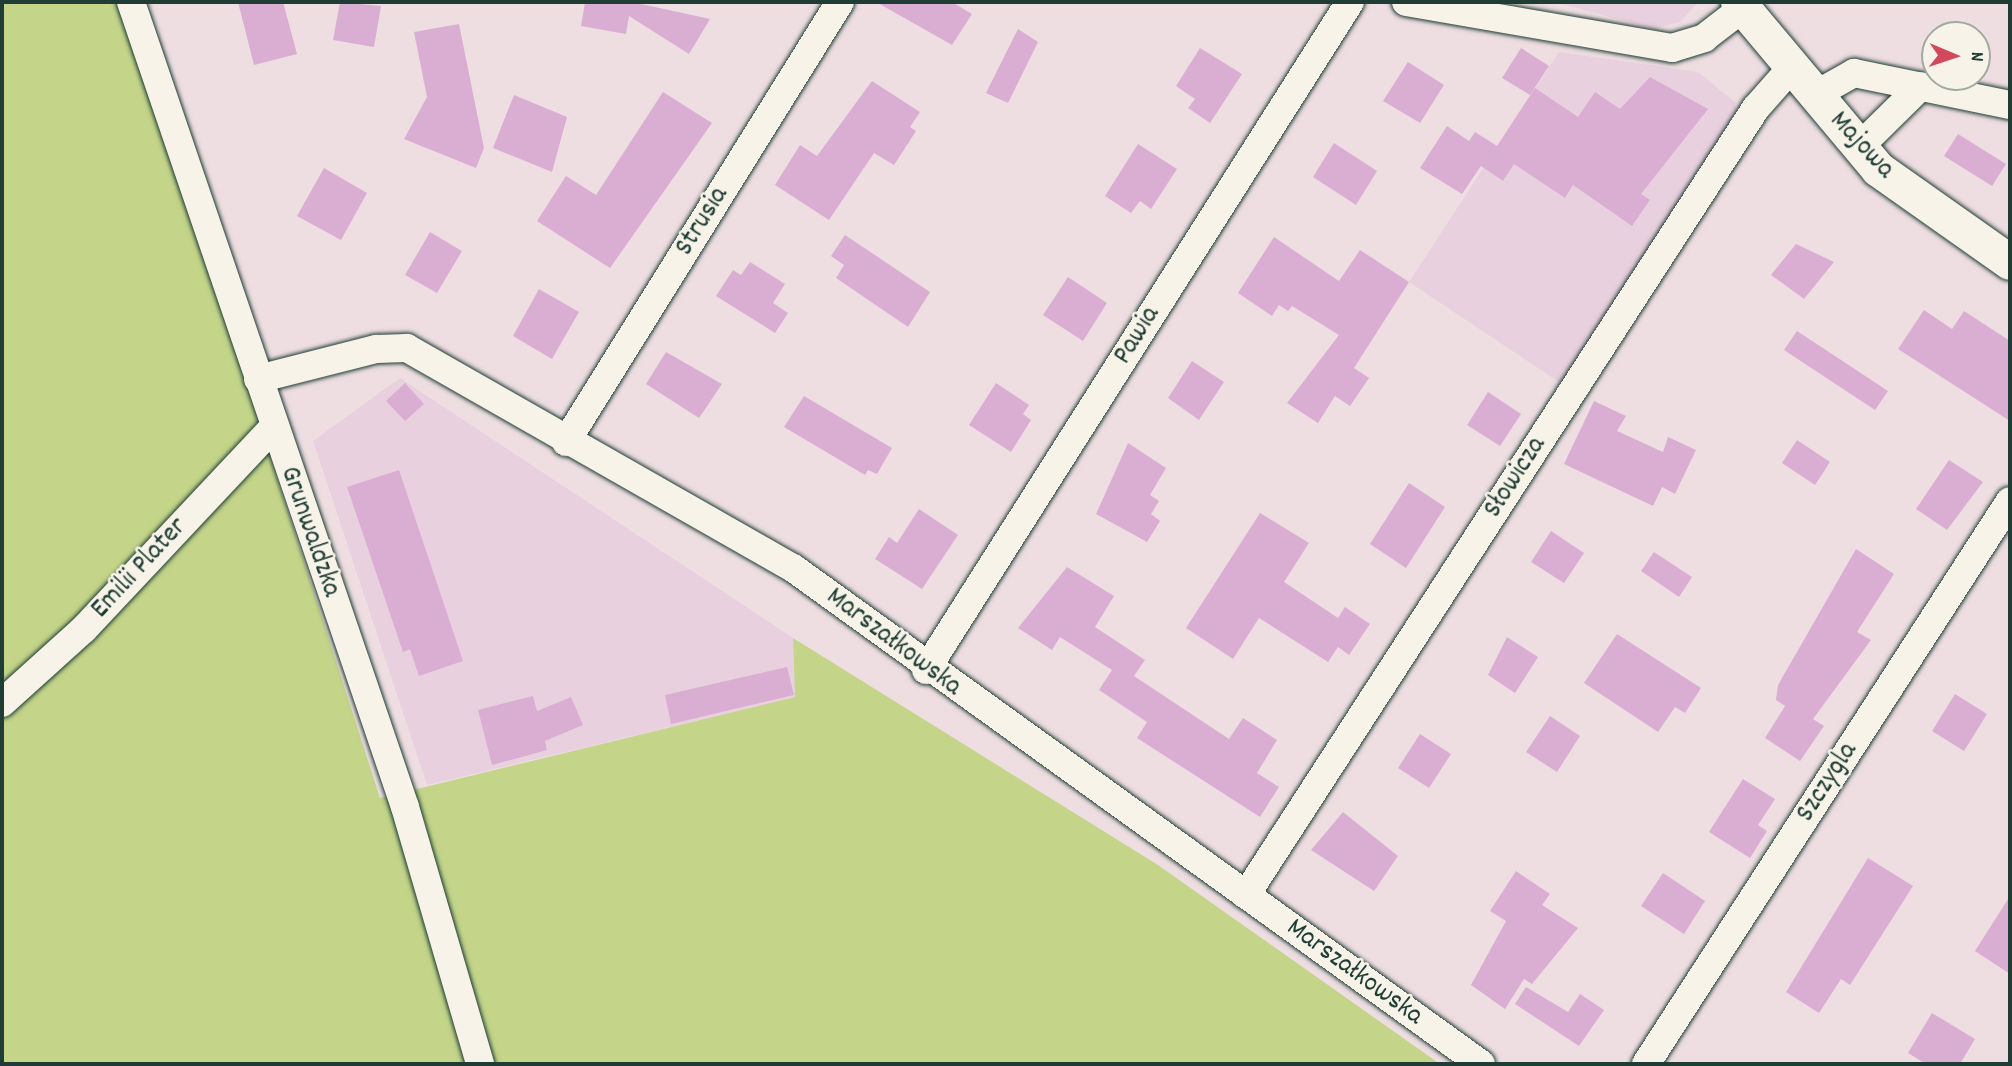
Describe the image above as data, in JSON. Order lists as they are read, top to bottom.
{
  "streets": {
    "street": [
      "Majowa",
      "Strusia",
      "Pawia",
      "Słowicza",
      "Grunwaldzka",
      "Emilii Plater",
      "Marszałkowska",
      "Szczygla"
    ]
  },
  "crossings": [
    ["Majowa", "Słowicza"],
    ["Strusia", "Marszałkowska"],
    ["Pawia", "Marszałkowska"],
    ["Słowicza", "Marszałkowska"],
    ["Grunwaldzka", "Emilii Plater"],
    ["Grunwaldzka", "Marszałkowska"]
  ],
  "north": "right"
}
